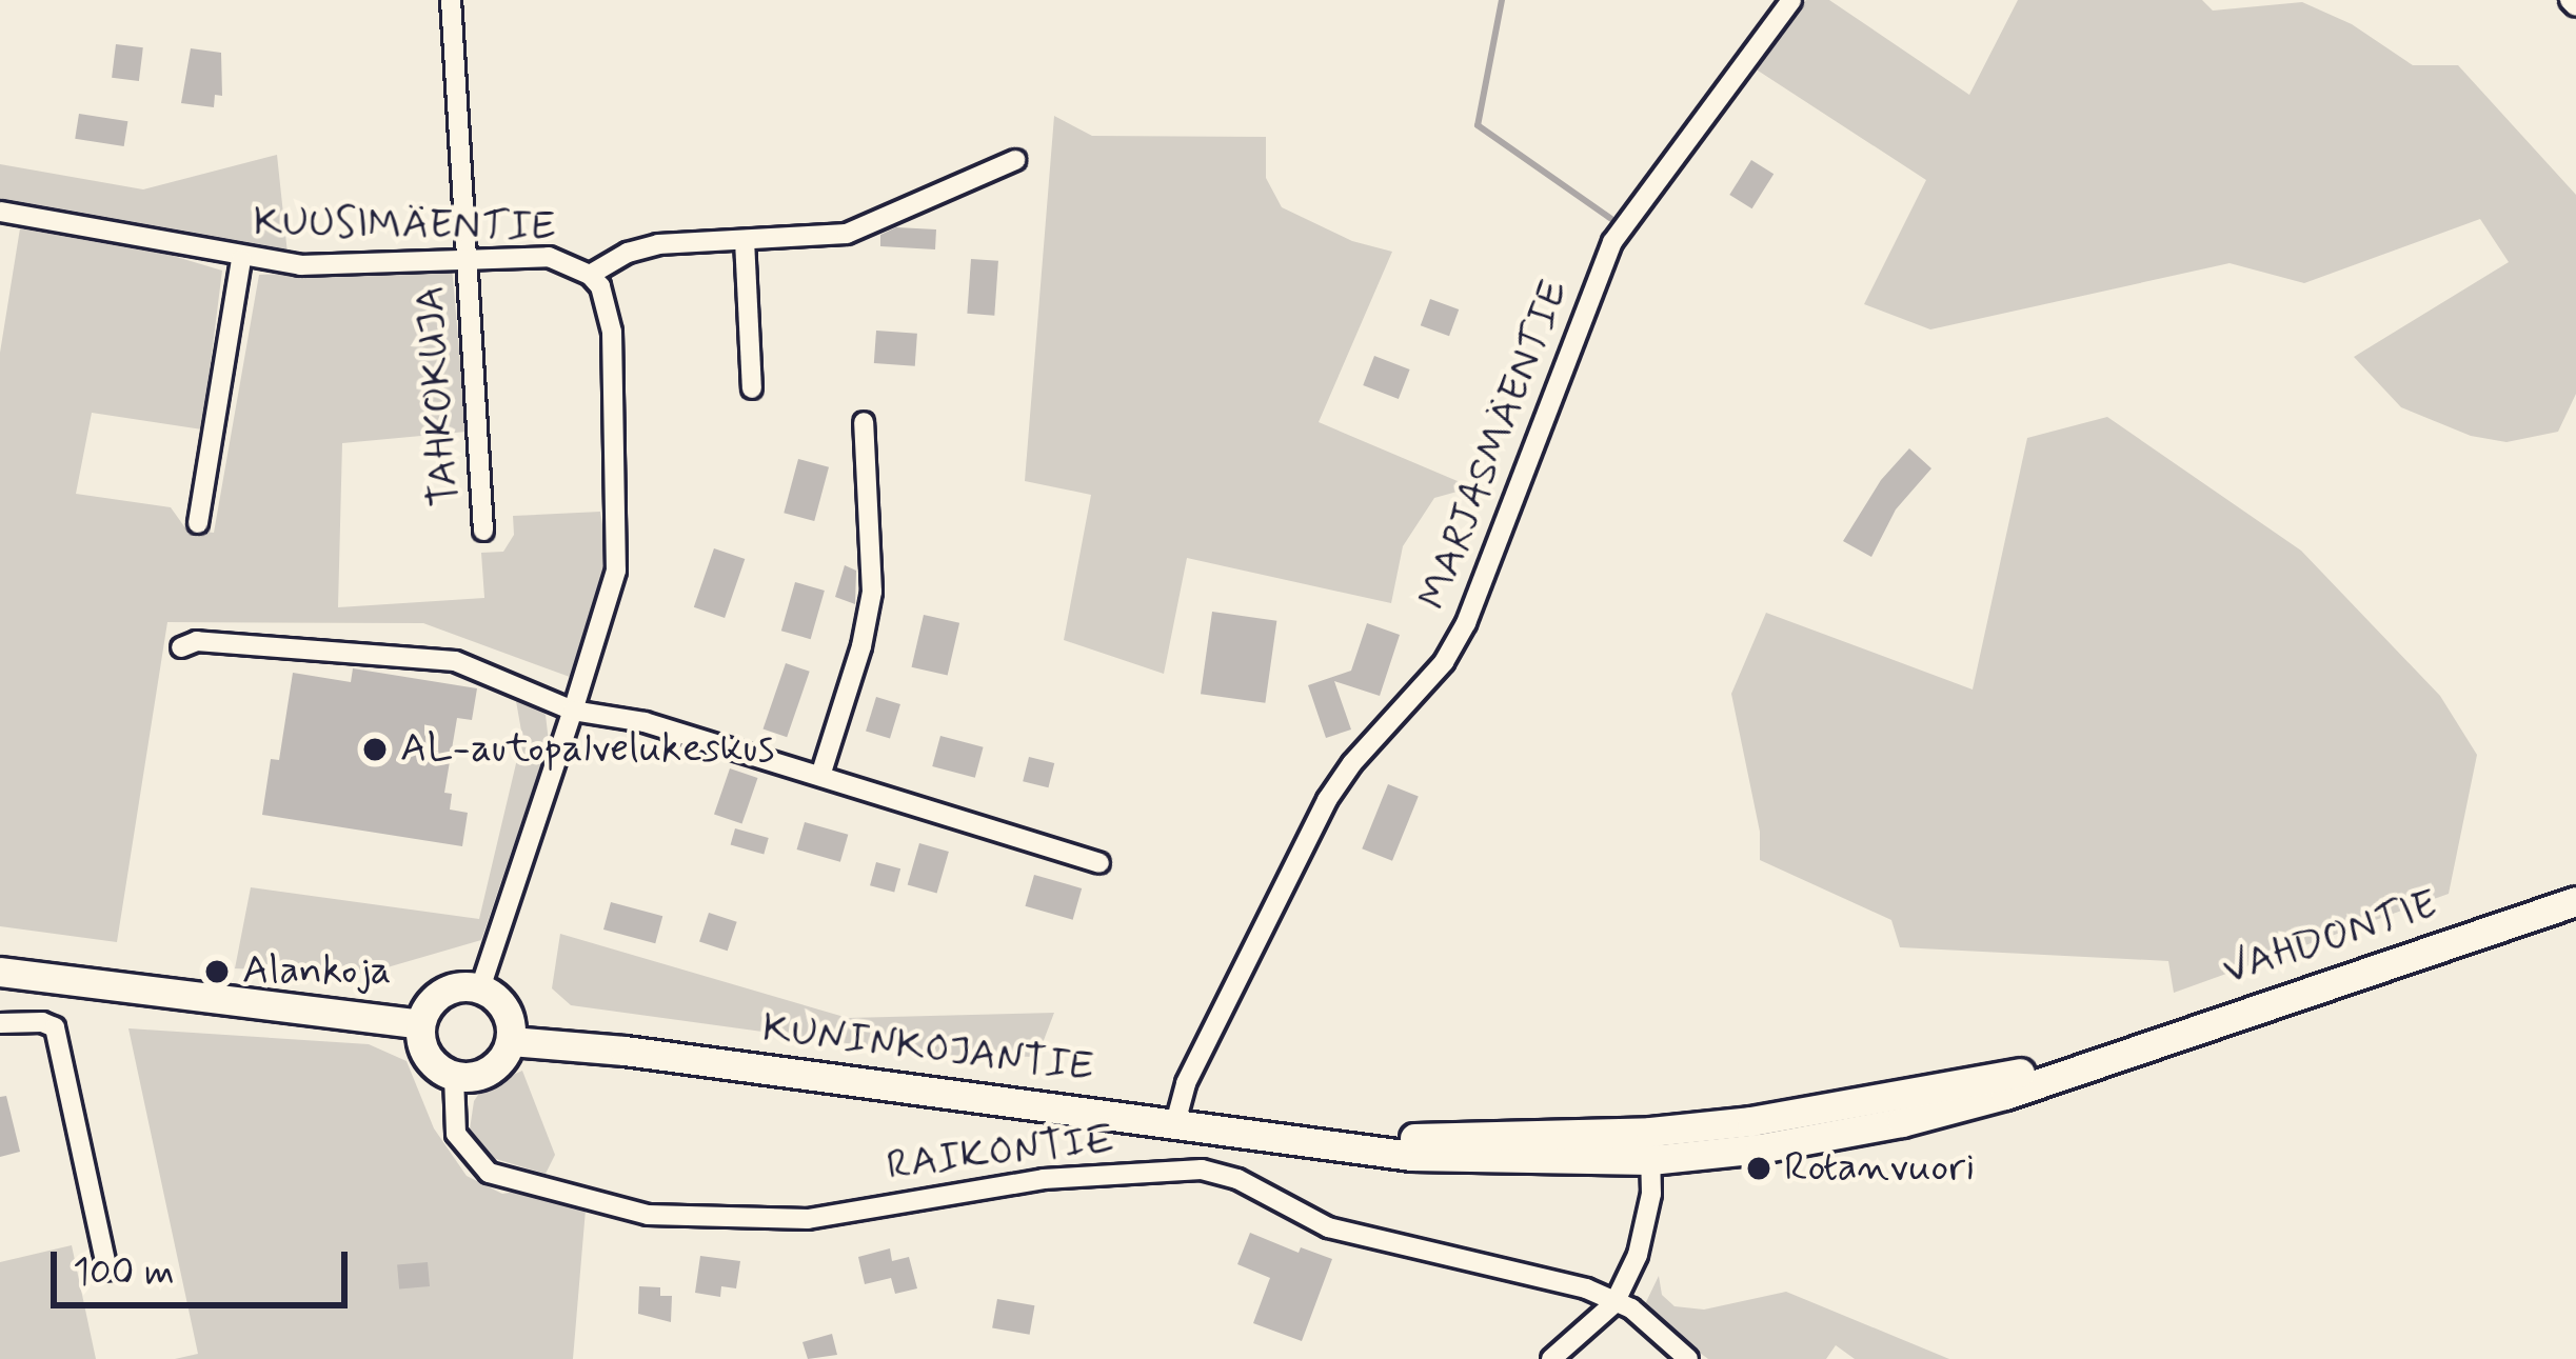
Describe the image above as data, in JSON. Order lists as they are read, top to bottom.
{
  "streets": {
    "main road": ["VAHDONTIE", "KUNINKOJANTIE"],
    "street": [
      "KUUSIMÄENTIE",
      "TAHKOKUJA",
      "MARJASMÄENTIE",
      "RAIKONTIE"
    ]
  },
  "crossings": [
    ["KUUSIMÄENTIE", "TAHKOKUJA"],
    ["KUUSIMÄENTIE", "KUNINKOJANTIE"],
    ["KUUSIMÄENTIE", "RAIKONTIE"],
    ["MARJASMÄENTIE", "KUNINKOJANTIE"],
    ["VAHDONTIE", "KUNINKOJANTIE"],
    ["KUNINKOJANTIE", "RAIKONTIE"]
  ],
  "places": ["AL-autopalvelukeskus", "Alankoja", "Rotanvuori"],
  "scale_bar": "100 m"
}
